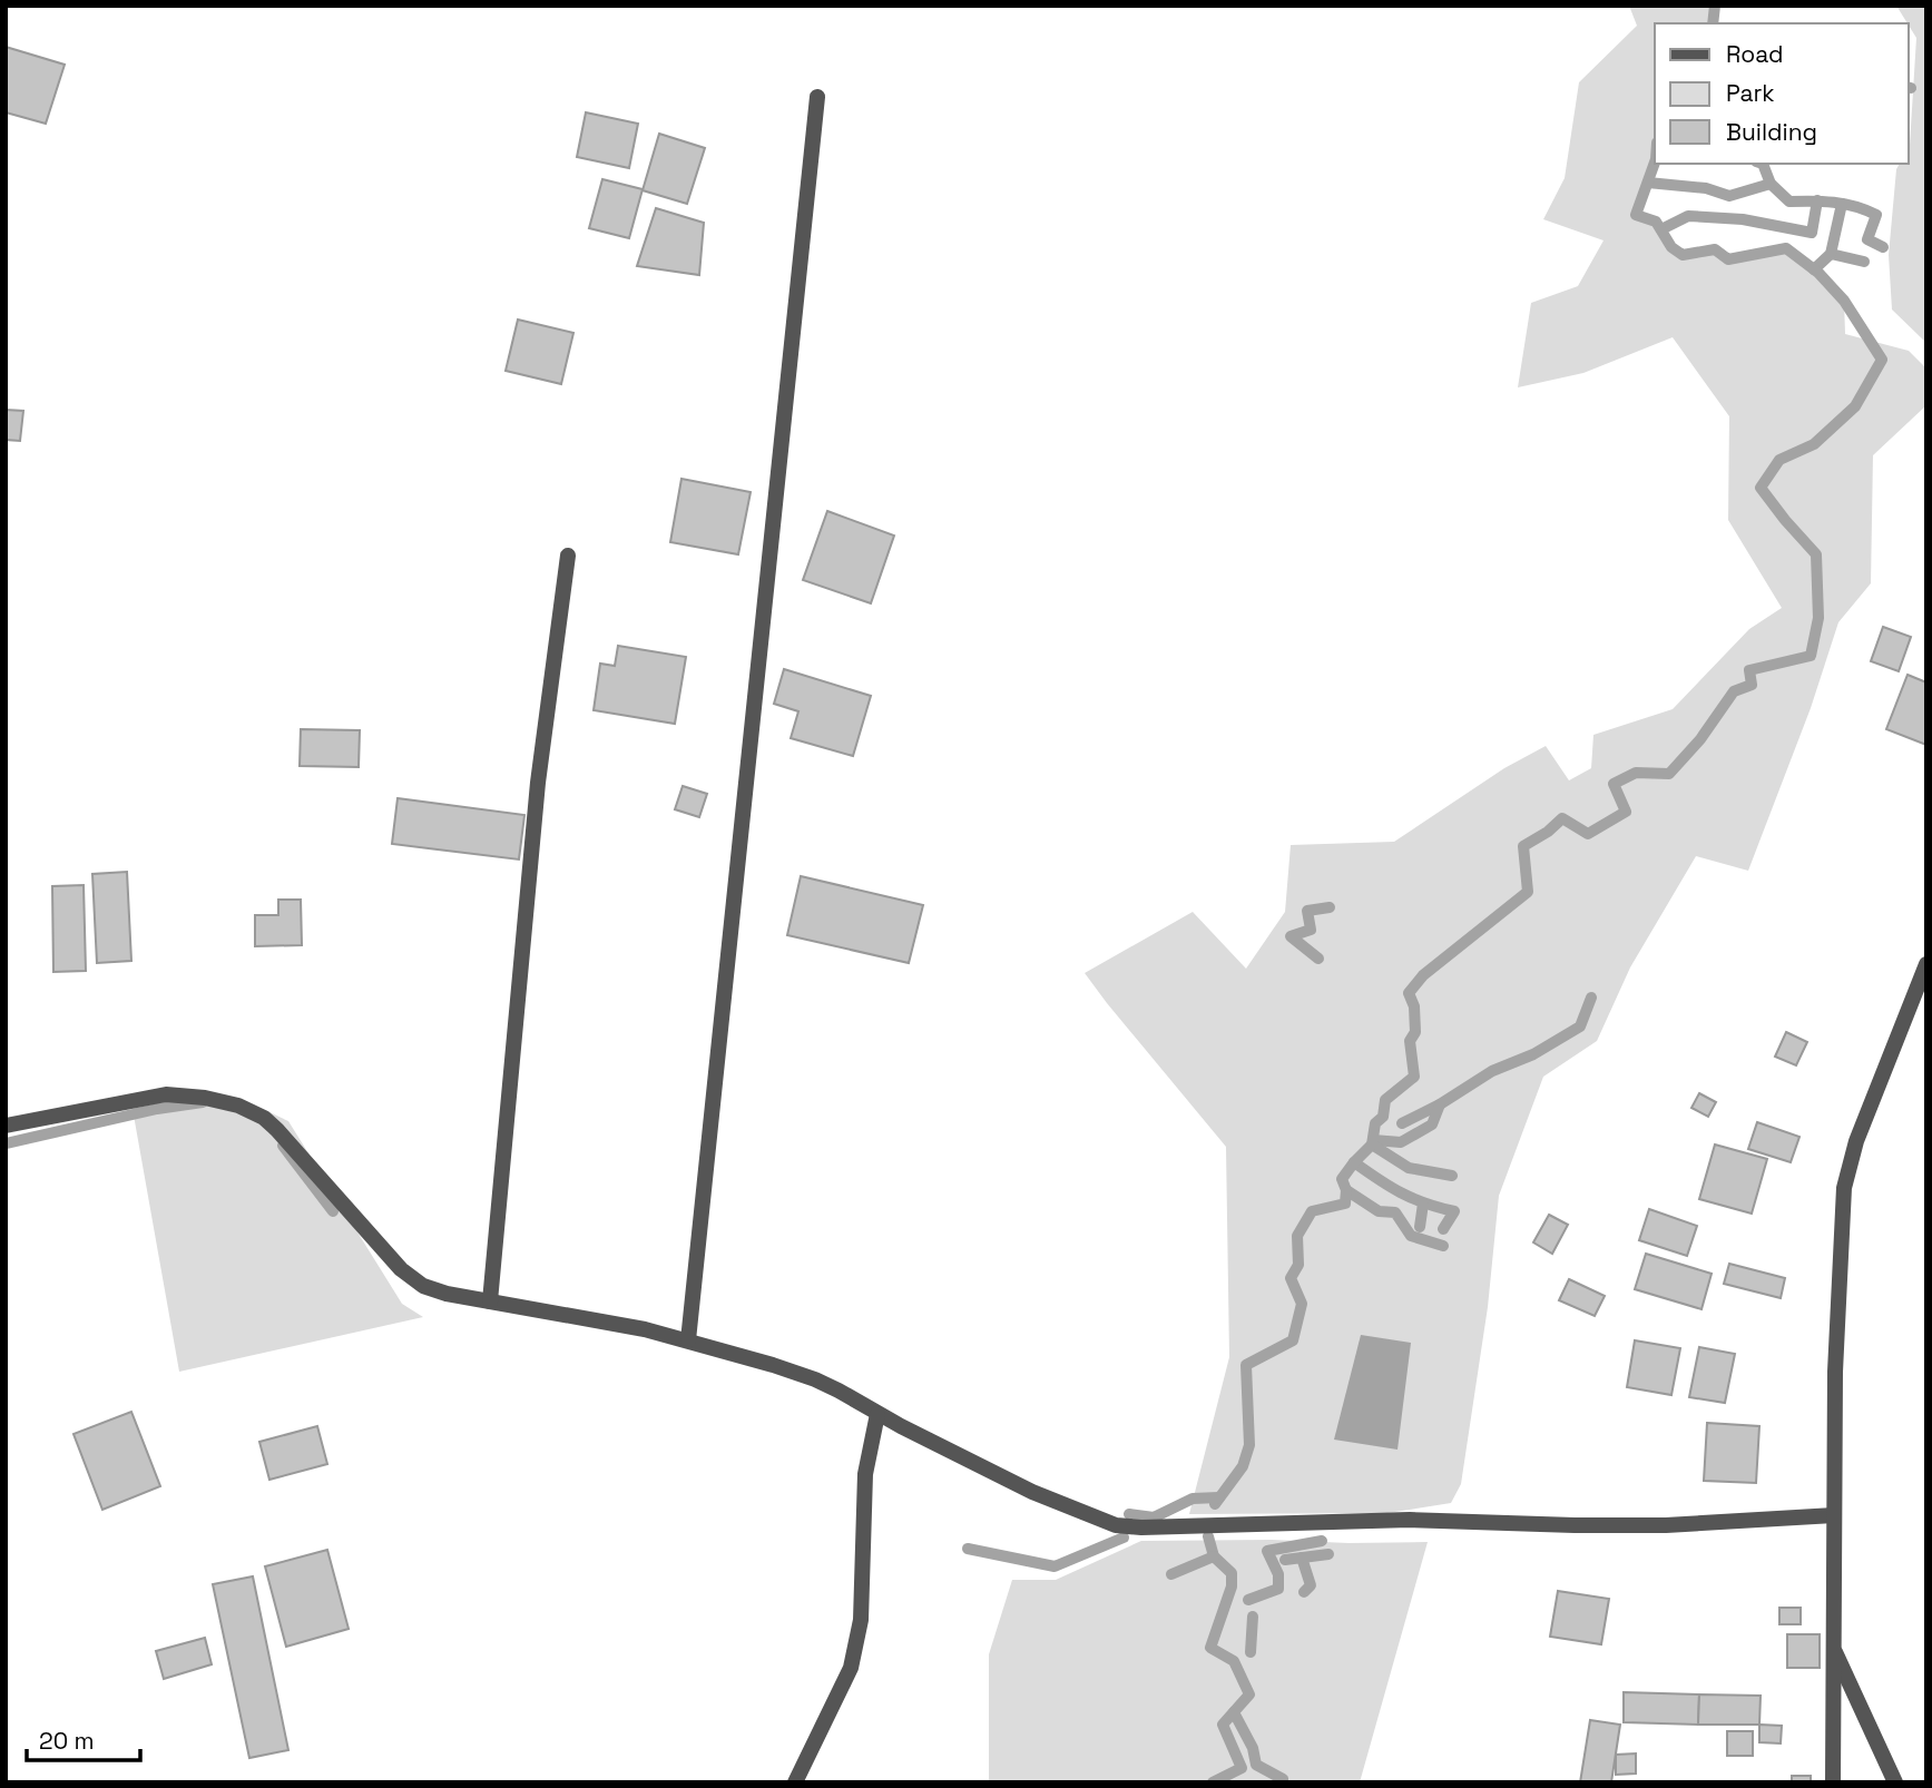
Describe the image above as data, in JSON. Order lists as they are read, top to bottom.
{
  "legend": ["Road", "Park", "Building"],
  "scale_bar": "20 m"
}
